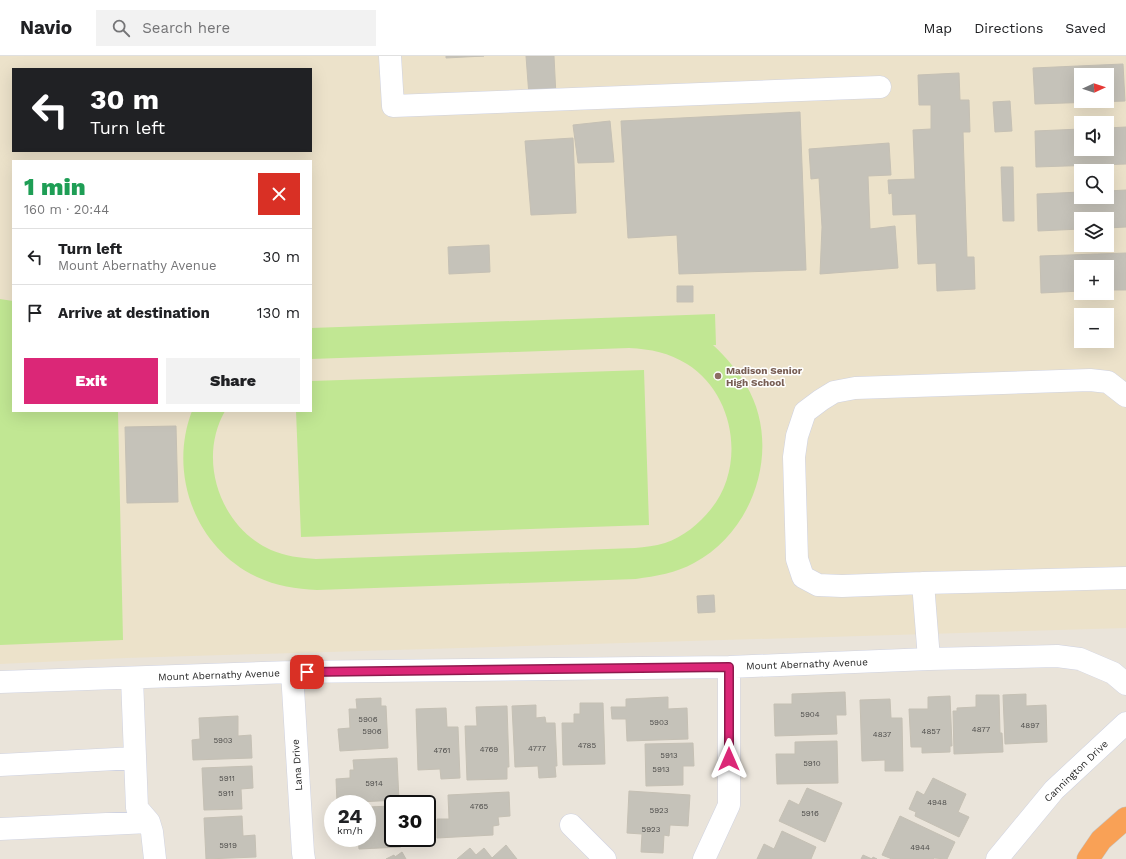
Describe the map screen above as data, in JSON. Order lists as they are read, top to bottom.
{
  "streets": {
    "street": ["Mount Abernathy Avenue", "Lana Drive", "Cannington Drive"]
  },
  "crossings": [
    ["Mount Abernathy Avenue", "Lana Drive"]
  ],
  "places": ["Madison Senior High School"],
  "house_numbers": [
    "5904",
    "5906",
    "5903",
    "4897",
    "4877",
    "5906",
    "4857",
    "4837",
    "5903",
    "4785",
    "4777",
    "4769",
    "4761",
    "5913",
    "5910",
    "5913",
    "5911",
    "5914",
    "5911",
    "4948",
    "4765",
    "5923",
    "5916",
    "5923",
    "5919",
    "4944"
  ],
  "north": "right",
  "page": {
    "header": "Navio",
    "search": "Search here",
    "nav": ["Map", "Directions", "Saved"],
    "map_buttons": ["+", "−"],
    "turn": ["30 m", "Turn left"],
    "heading": ["1 min", "160 m · 20:44"],
    "list": [
      {
        "name": "Turn left",
        "note": "Mount Abernathy Avenue",
        "value": "30 m"
      },
      {
        "name": "Arrive at destination",
        "value": "130 m"
      }
    ],
    "buttons": ["Exit", "Share"],
    "speed": "24 km/h",
    "limit": "30"
  }
}
